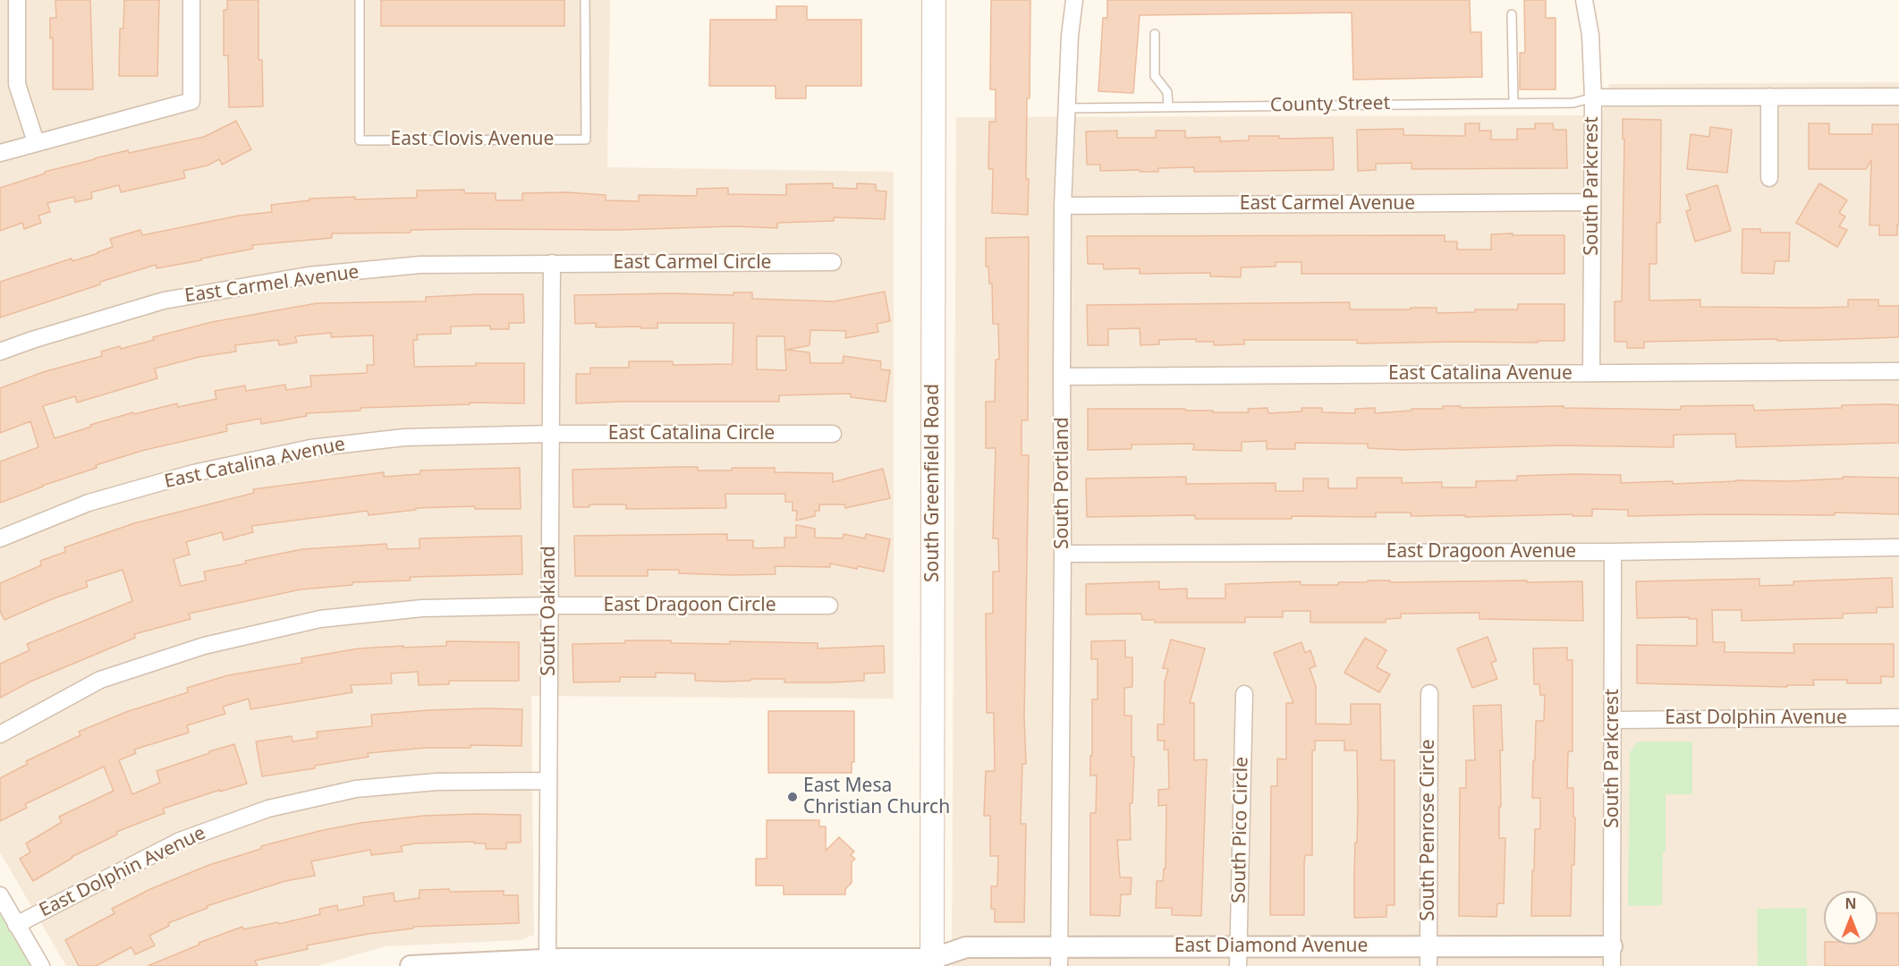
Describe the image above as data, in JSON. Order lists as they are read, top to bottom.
{
  "streets": {
    "main road": ["South Greenfield Road"],
    "street": [
      "South Parkcrest",
      "East Carmel Avenue",
      "East Carmel Circle",
      "East Catalina Avenue",
      "East Catalina Circle",
      "South Portland",
      "East Dragoon Avenue",
      "East Dragoon Circle",
      "South Oakland",
      "East Dolphin Avenue",
      "South Pico Circle",
      "South Penrose Circle",
      "East Diamond Avenue"
    ],
    "lane": ["County Street", "East Clovis Avenue"]
  },
  "crossings": [
    ["County Street", "South Parkcrest"],
    ["County Street", "South Portland"],
    ["South Parkcrest", "East Carmel Avenue"],
    ["South Parkcrest", "East Catalina Avenue"],
    ["South Parkcrest", "East Dragoon Avenue"],
    ["South Parkcrest", "East Dolphin Avenue"],
    ["South Parkcrest", "East Diamond Avenue"],
    ["East Carmel Avenue", "East Carmel Circle"],
    ["East Carmel Avenue", "South Portland"],
    ["East Carmel Avenue", "South Oakland"],
    ["East Carmel Circle", "South Oakland"],
    ["East Catalina Avenue", "East Catalina Circle"],
    ["East Catalina Avenue", "South Portland"],
    ["East Catalina Avenue", "South Oakland"],
    ["East Catalina Circle", "South Oakland"],
    ["South Greenfield Road", "East Diamond Avenue"],
    ["South Portland", "East Dragoon Avenue"],
    ["South Portland", "East Diamond Avenue"],
    ["East Dragoon Circle", "South Oakland"],
    ["South Oakland", "East Dolphin Avenue"],
    ["South Oakland", "East Diamond Avenue"],
    ["South Pico Circle", "East Diamond Avenue"],
    ["South Penrose Circle", "East Diamond Avenue"]
  ],
  "places": ["East Mesa Christian Church"],
  "north": "top"
}
